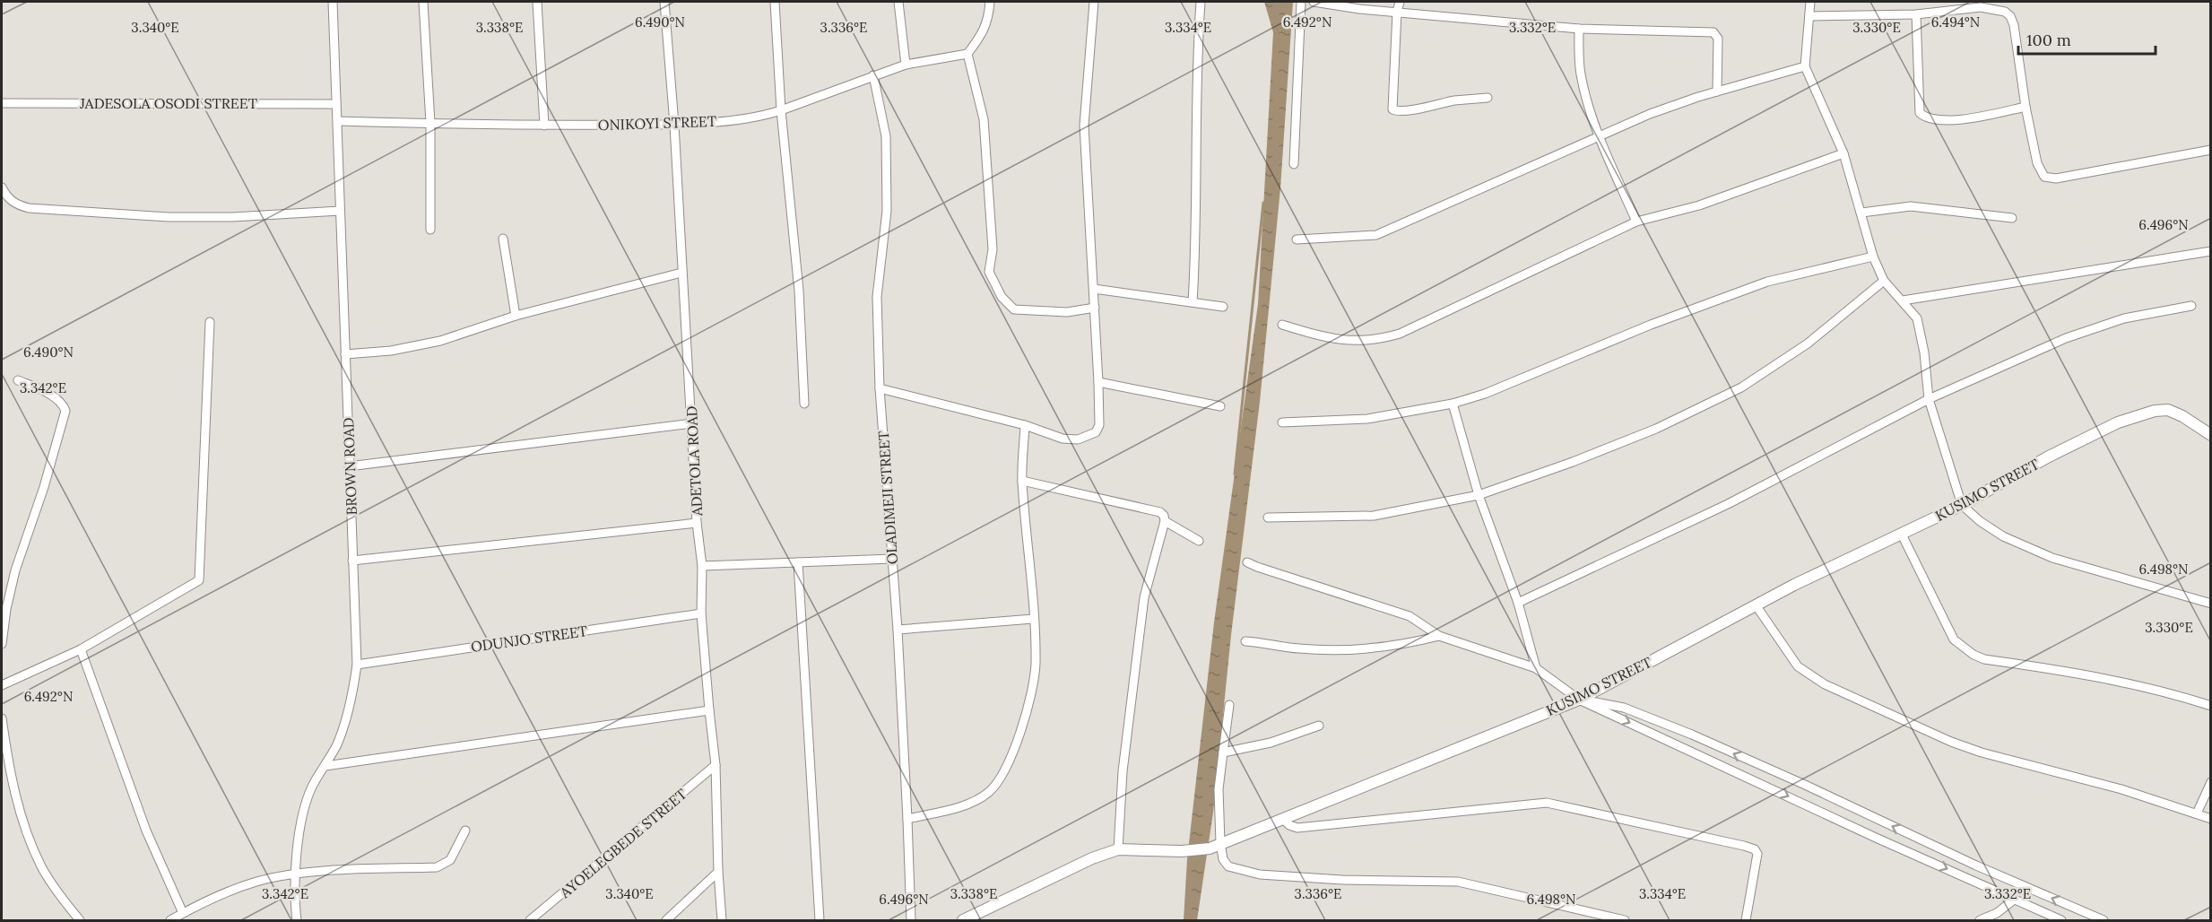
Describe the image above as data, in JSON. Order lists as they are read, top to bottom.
{
  "streets": {
    "street": [
      "JADESOLA OSODI STREET",
      "ONIKOYI STREET",
      "ADETOLA ROAD",
      "BROWN ROAD",
      "KUSIMO STREET",
      "OLADIMEJI STREET",
      "ODUNJO STREET",
      "AYOELEGBEDE STREET"
    ]
  },
  "crossings": [
    ["JADESOLA OSODI STREET", "BROWN ROAD"],
    ["ONIKOYI STREET", "ADETOLA ROAD"],
    ["ONIKOYI STREET", "BROWN ROAD"],
    ["ONIKOYI STREET", "OLADIMEJI STREET"],
    ["ADETOLA ROAD", "ODUNJO STREET"],
    ["ADETOLA ROAD", "AYOELEGBEDE STREET"],
    ["BROWN ROAD", "ODUNJO STREET"]
  ],
  "scale_bar": "100 m",
  "coordinates": [
    "6.490°N",
    "6.494°N",
    "6.492°N",
    "3.340°E",
    "3.338°E",
    "3.336°E",
    "3.334°E",
    "3.332°E",
    "3.330°E",
    "6.496°N",
    "3.342°E",
    "6.498°N"
  ]
}
